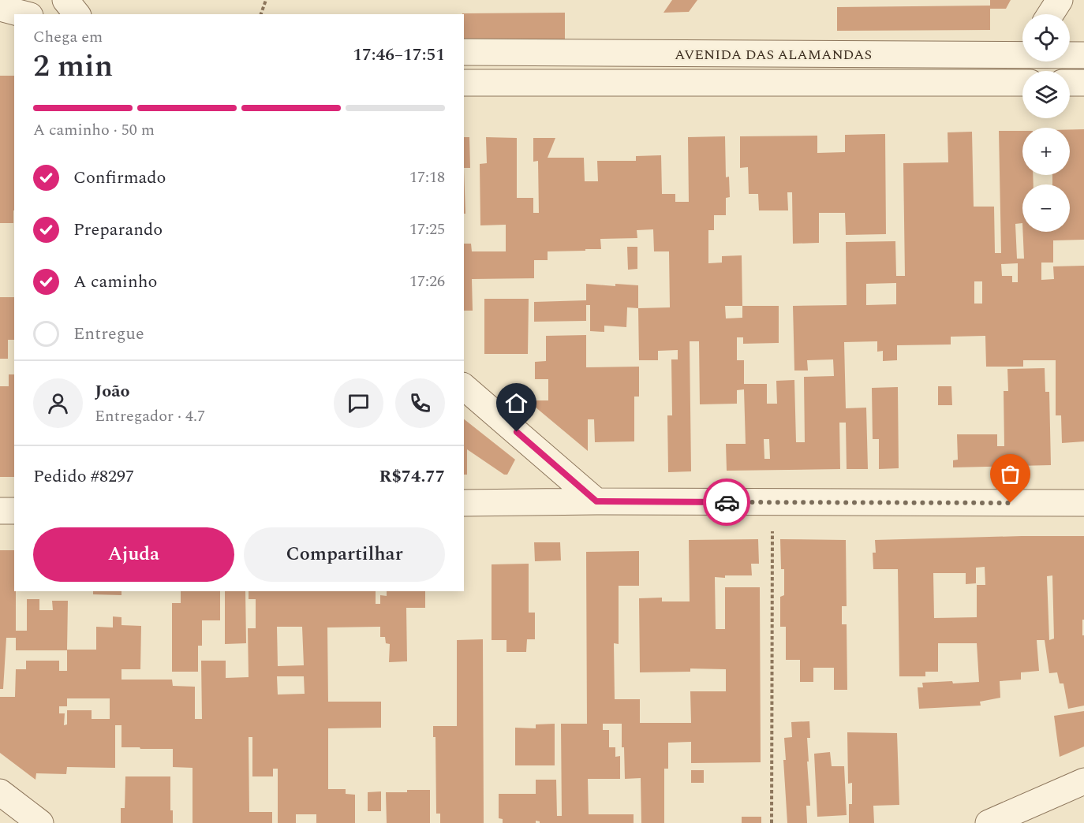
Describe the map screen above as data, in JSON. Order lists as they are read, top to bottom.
{
  "streets": {
    "street": ["AVENIDA DAS ALAMANDAS"]
  },
  "page": {
    "map_buttons": ["+", "−"],
    "heading": ["2 min", "Chega em", "17:46–17:51"],
    "panel": [
      "João",
      "Entregador · 4.7",
      "Pedido #8297",
      "R$74.77"
    ],
    "bar": "A caminho · 50 m",
    "list": [
      ["Confirmado", "17:18"],
      ["Preparando", "17:25"],
      ["A caminho", "17:26"],
      "Entregue"
    ],
    "buttons": ["Ajuda", "Compartilhar"]
  }
}
